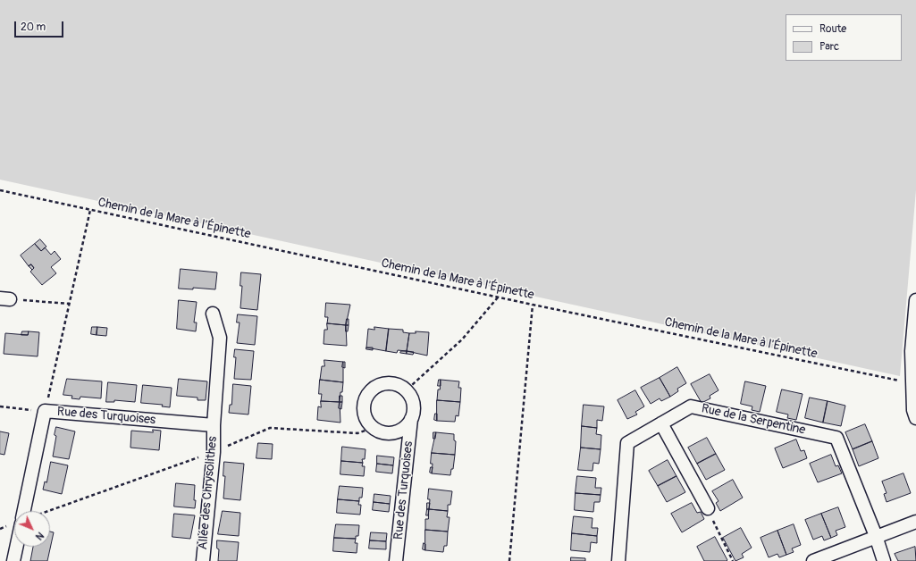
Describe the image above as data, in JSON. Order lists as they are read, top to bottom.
{
  "streets": {
    "street": ["Rue des Turquoises", "Rue de la Serpentine", "Allée des Chrysolithes"],
    "path": ["Chemin de la Mare à l'Épinette"]
  },
  "crossings": [
    ["Rue des Turquoises", "Allée des Chrysolithes"]
  ],
  "legend": ["Route", "Parc"],
  "scale_bar": "20 m",
  "north": "bottom right"
}
